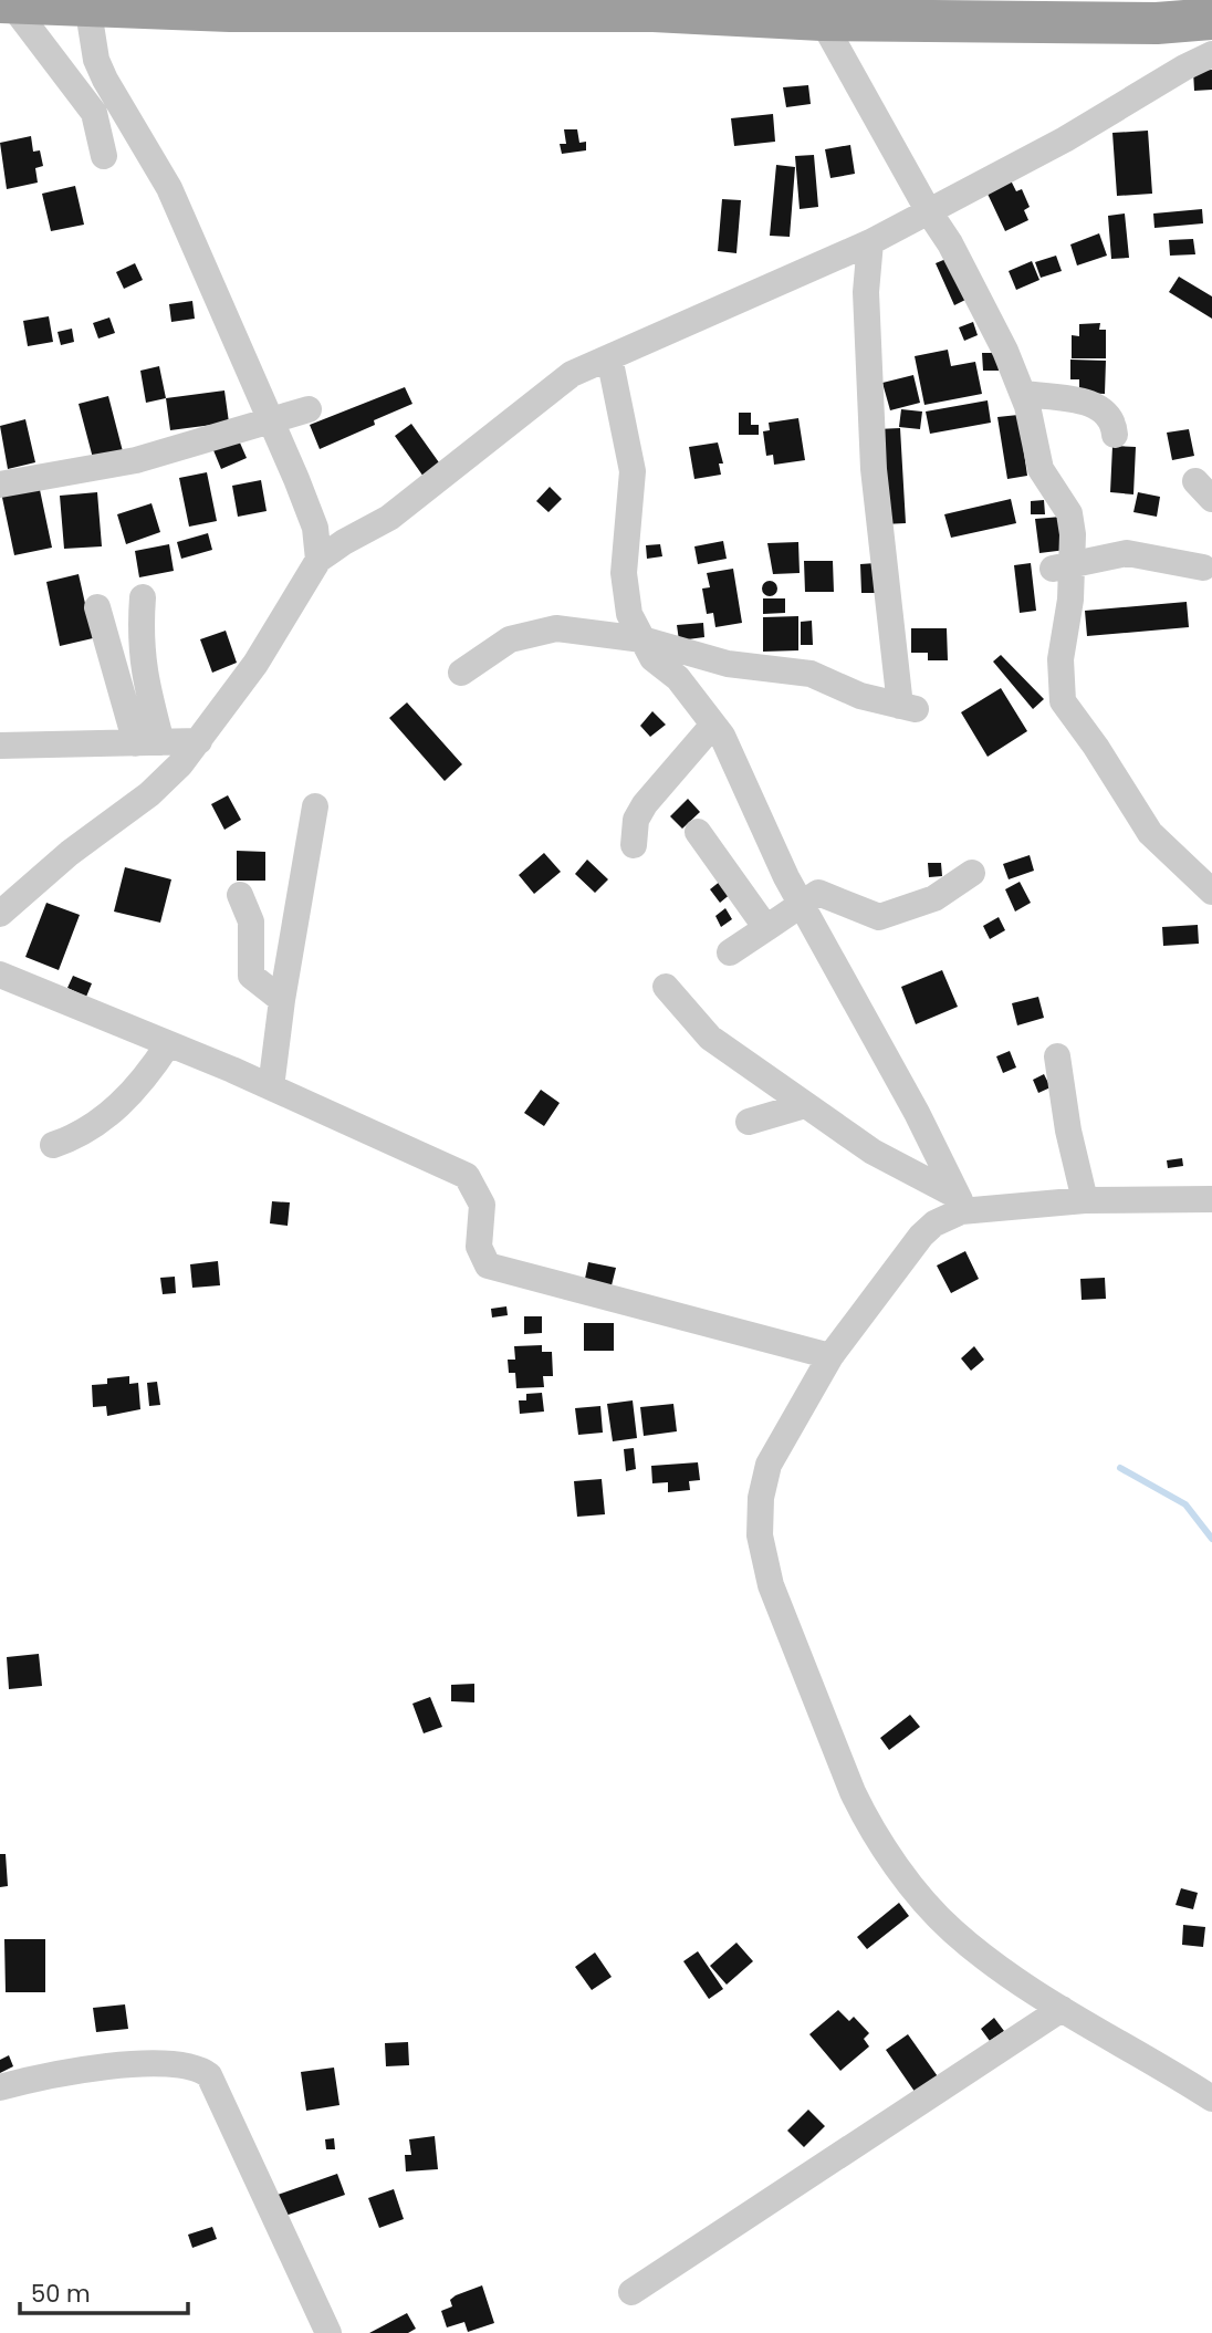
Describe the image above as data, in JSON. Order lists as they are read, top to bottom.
{
  "scale_bar": "50 m"
}
